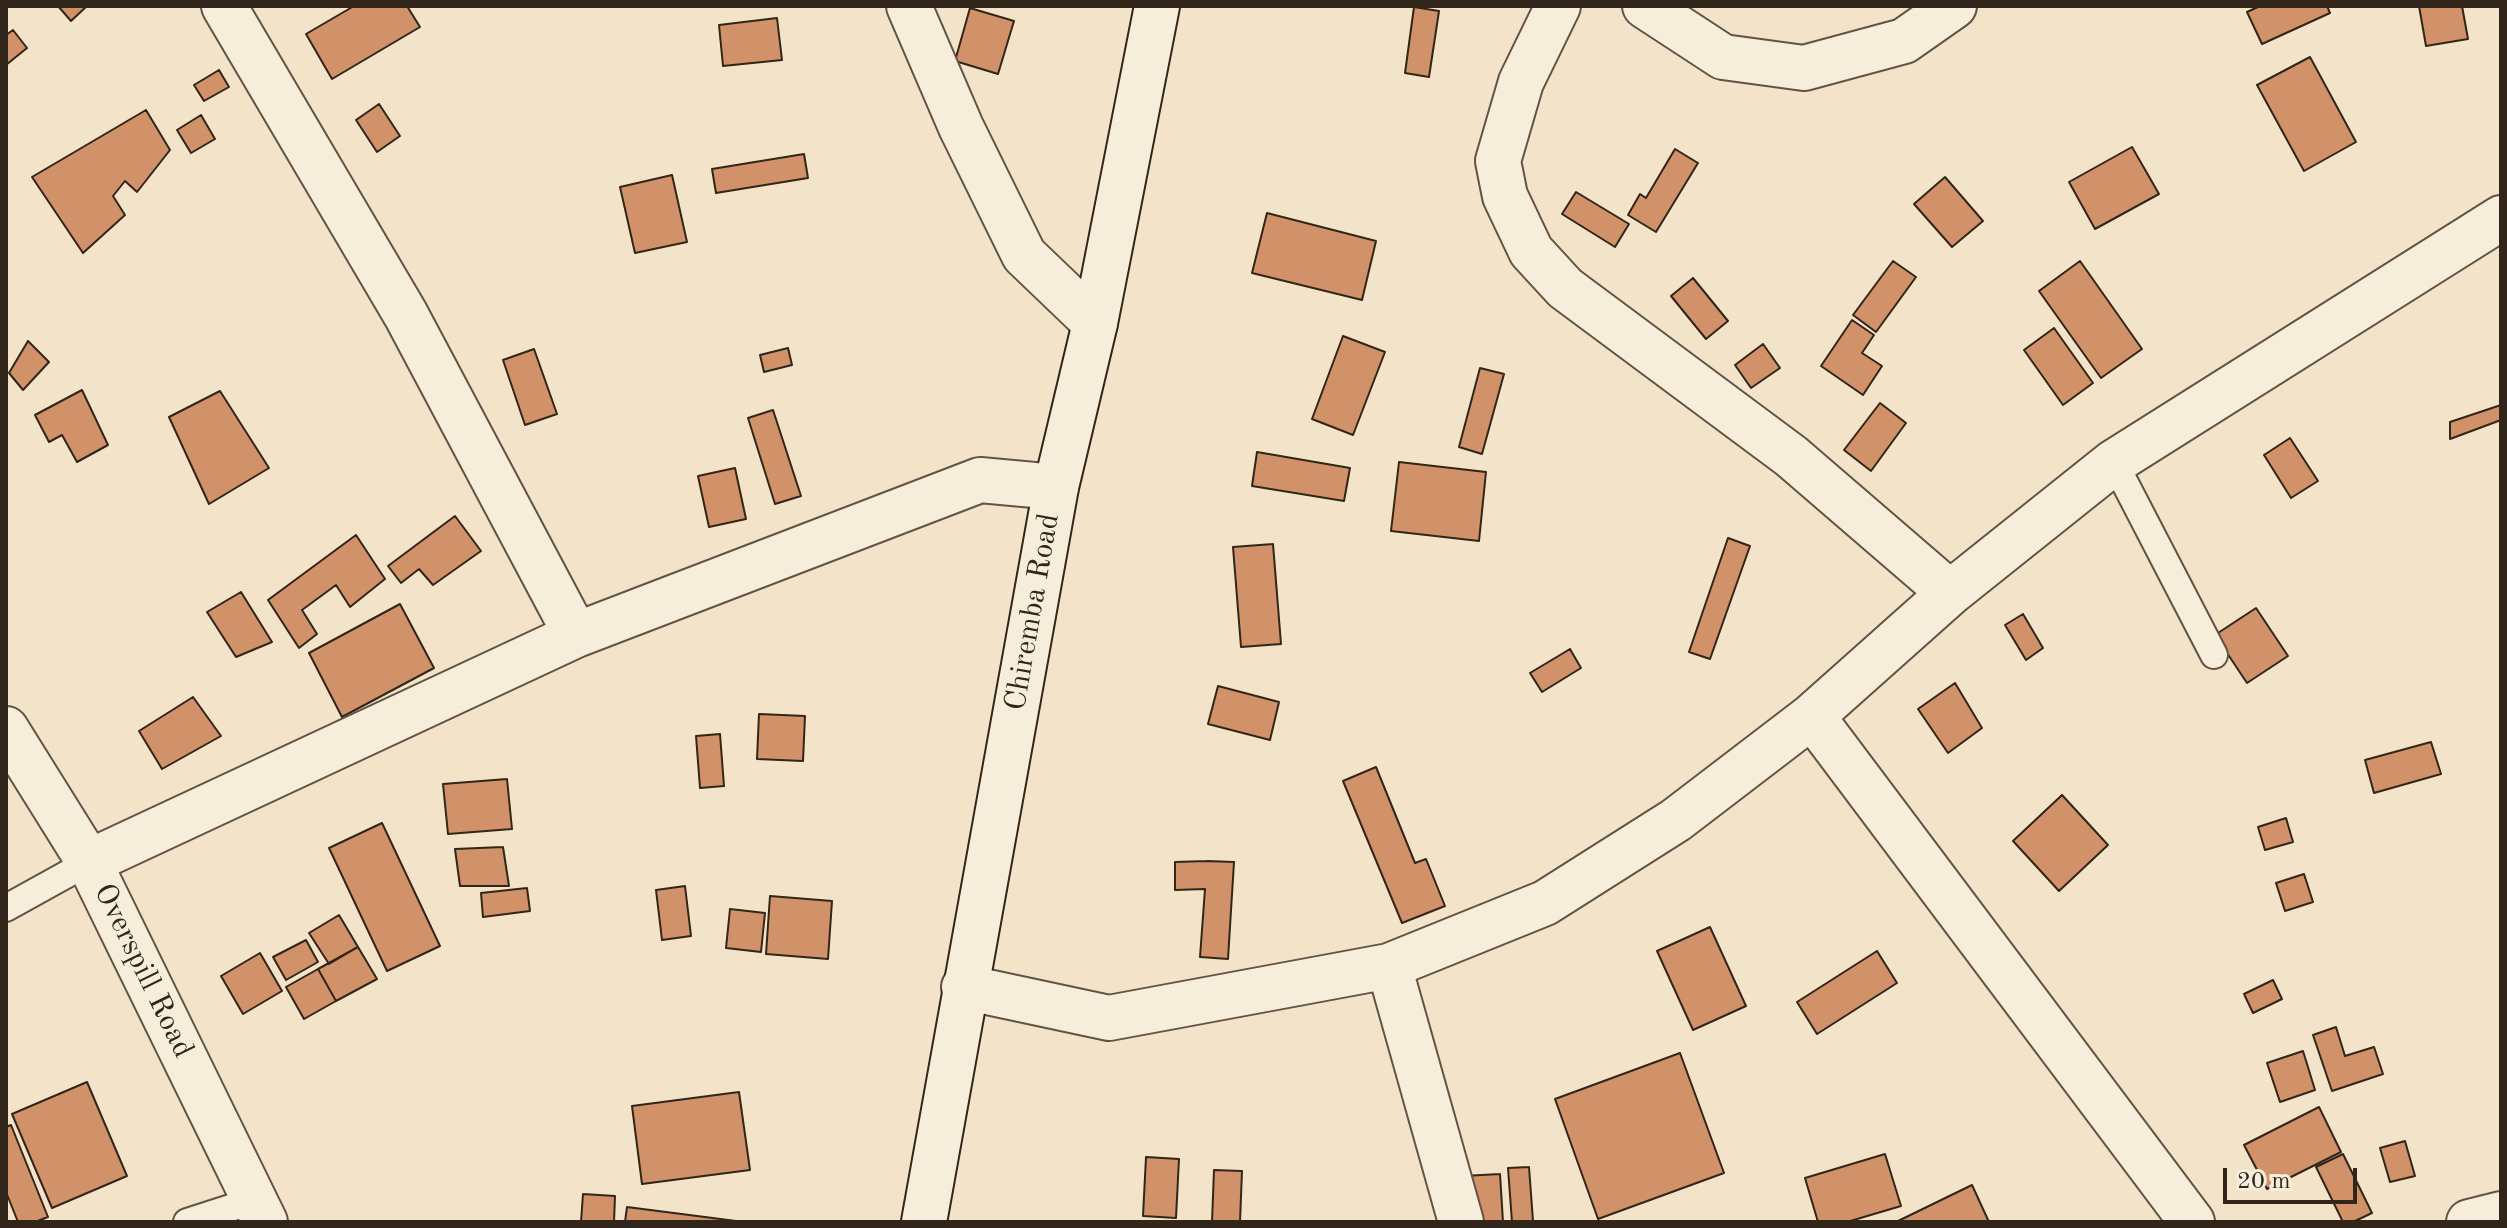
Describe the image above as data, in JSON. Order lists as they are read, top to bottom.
{
  "streets": {
    "street": ["Chiremba Road", "Overspill Road"]
  },
  "scale_bar": "20 m"
}
